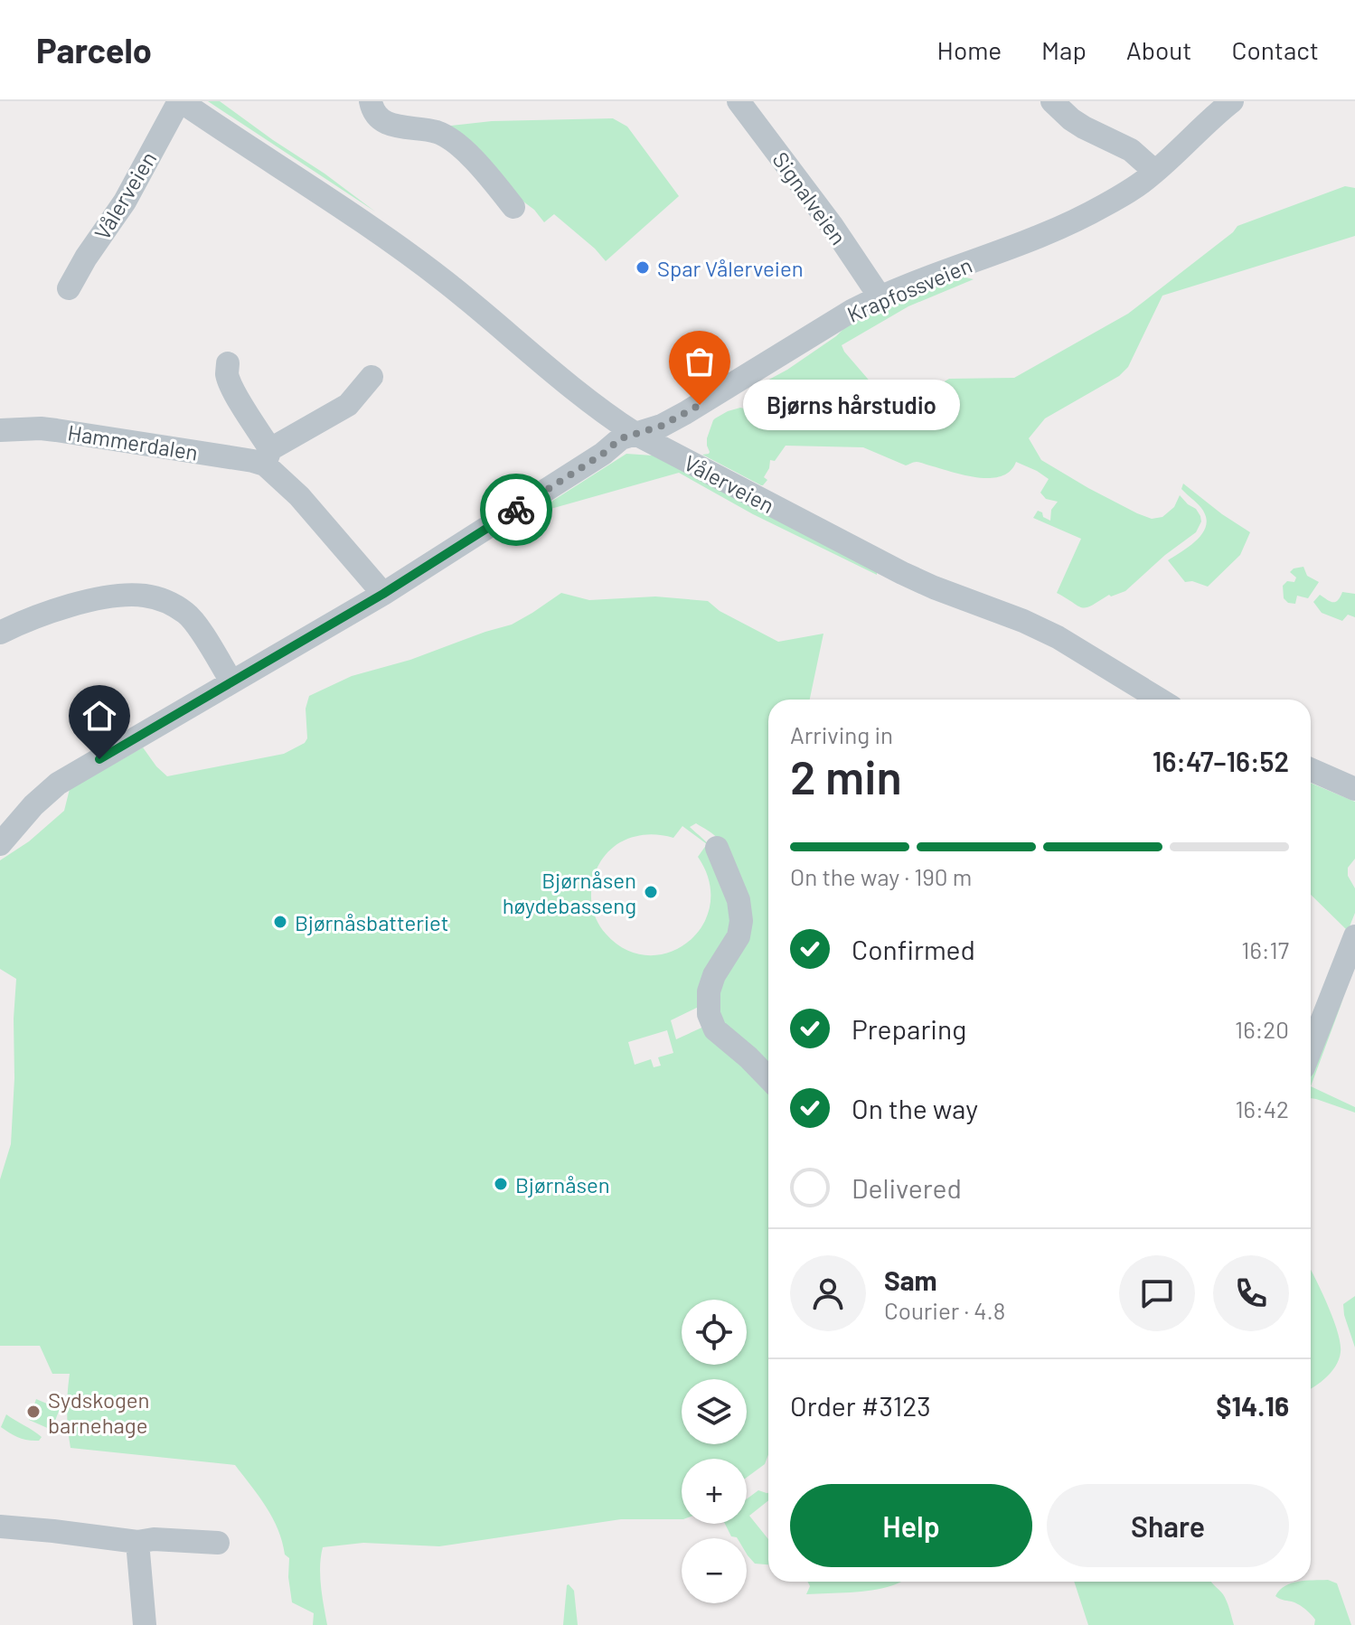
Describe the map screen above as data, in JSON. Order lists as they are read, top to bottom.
{
  "streets": {
    "street": [
      "Vålerveien",
      "Signalveien",
      "Krapfossveien",
      "Hammerdalen"
    ]
  },
  "crossings": [
    ["Vålerveien", "Krapfossveien"],
    ["Signalveien", "Krapfossveien"]
  ],
  "places": [
    "Spar Vålerveien",
    "Bjørns hårstudio",
    "Bjørnåsen høydebasseng",
    "Bjørnåsbatteriet",
    "Bjørnåsen",
    "Sydskogen barnehage"
  ],
  "page": {
    "header": "Parcelo",
    "nav": [
      "Home",
      "Map",
      "About",
      "Contact"
    ],
    "bubble": "Bjørns hårstudio",
    "heading": ["2 min", "Arriving in", "16:47–16:52"],
    "panel": [
      "Sam",
      "Courier · 4.8",
      "Order #3123",
      "$14.16"
    ],
    "bar": "On the way · 190 m",
    "list": [
      ["Confirmed", "16:17"],
      ["Preparing", "16:20"],
      ["On the way", "16:42"],
      "Delivered"
    ],
    "map_buttons": ["+", "−"],
    "buttons": ["Help", "Share"]
  }
}
